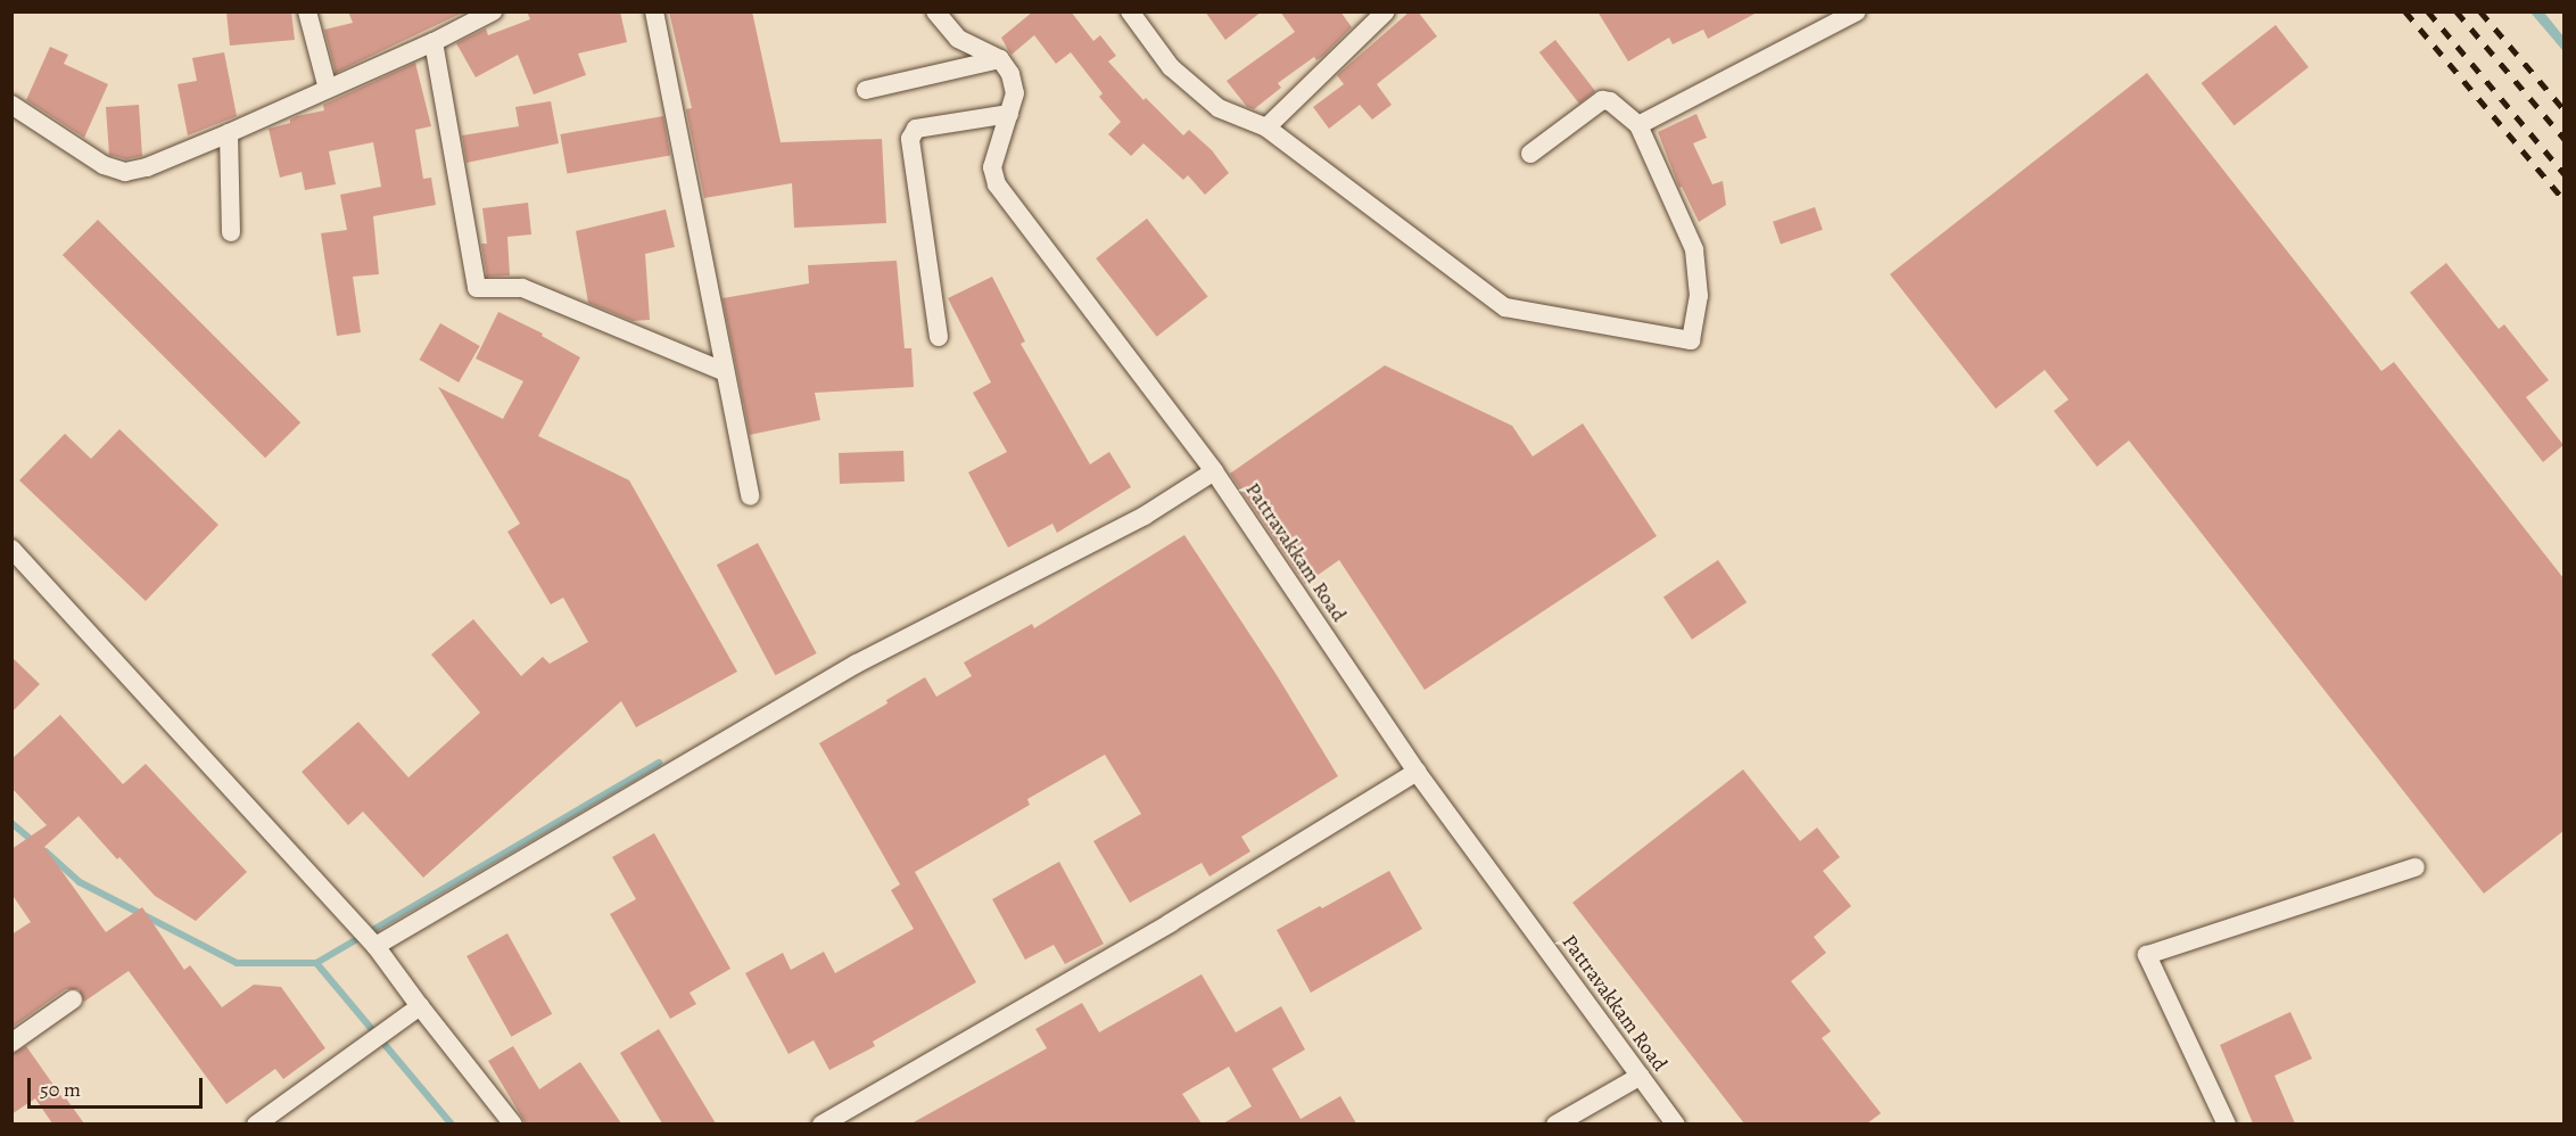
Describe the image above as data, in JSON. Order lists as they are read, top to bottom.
{
  "streets": {
    "street": ["Pattravakkam Road"]
  },
  "scale_bar": "50 m"
}
